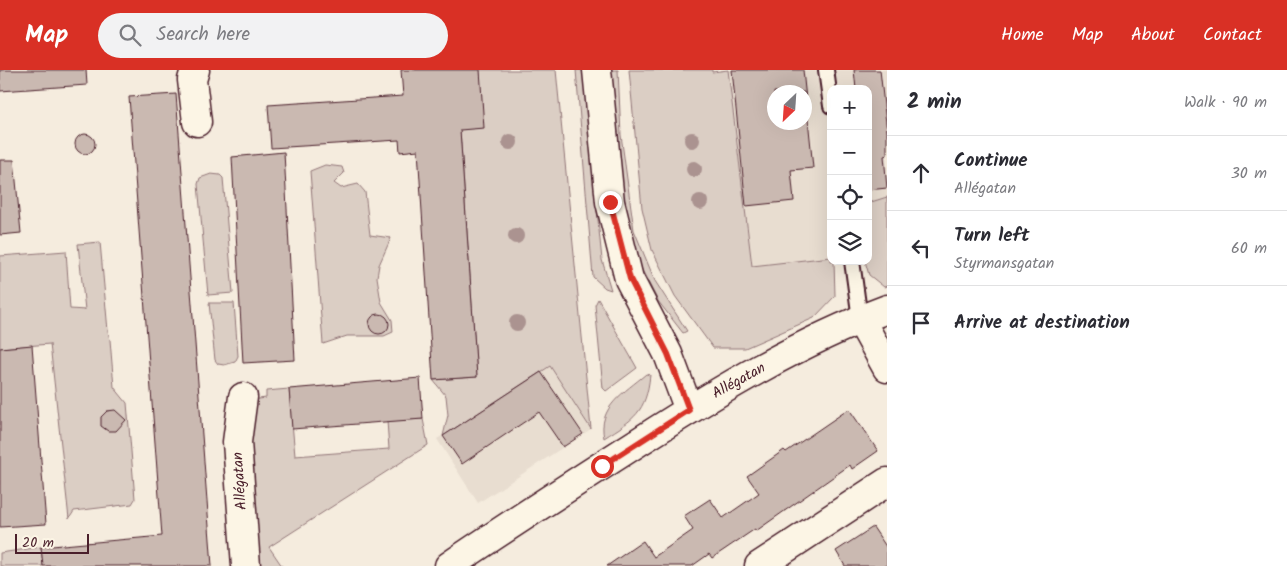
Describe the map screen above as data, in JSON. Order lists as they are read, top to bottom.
{
  "streets": {
    "street": ["Allégatan"]
  },
  "scale_bar": "20 m",
  "north": "bottom left",
  "page": {
    "header": "Map",
    "search": "Search here",
    "nav": [
      "Home",
      "Map",
      "About",
      "Contact"
    ],
    "heading": ["2 min", "Walk · 90 m"],
    "map_buttons": ["+", "−"],
    "list": [
      ["Continue", "Allégatan", "30 m"],
      ["Turn left", "Styrmansgatan", "60 m"],
      "Arrive at destination"
    ],
    "scale": "20 m"
  }
}
